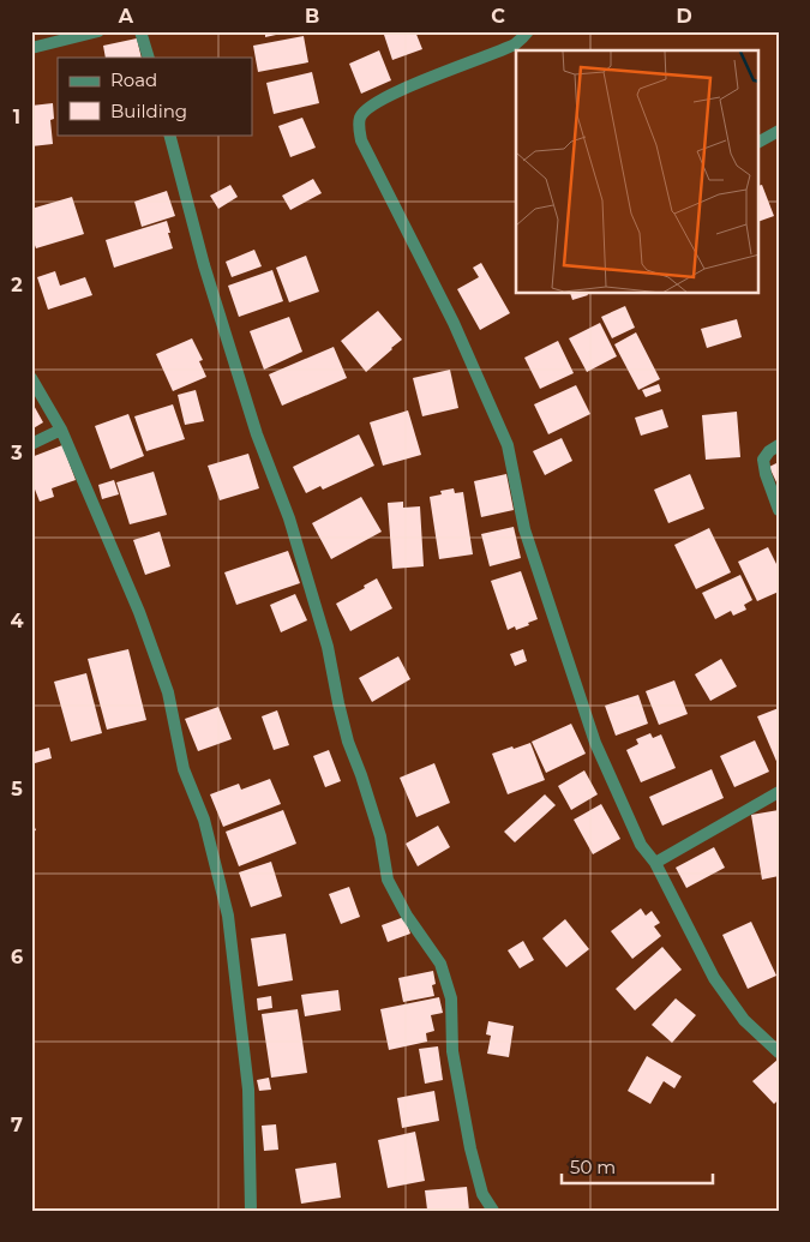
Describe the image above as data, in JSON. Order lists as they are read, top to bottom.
{
  "legend": ["Road", "Building"],
  "scale_bar": "50 m",
  "grid": {
    "columns": [
      "A",
      "B",
      "C",
      "D"
    ],
    "rows": [
      "1",
      "2",
      "3",
      "4",
      "5",
      "6",
      "7"
    ]
  }
}
